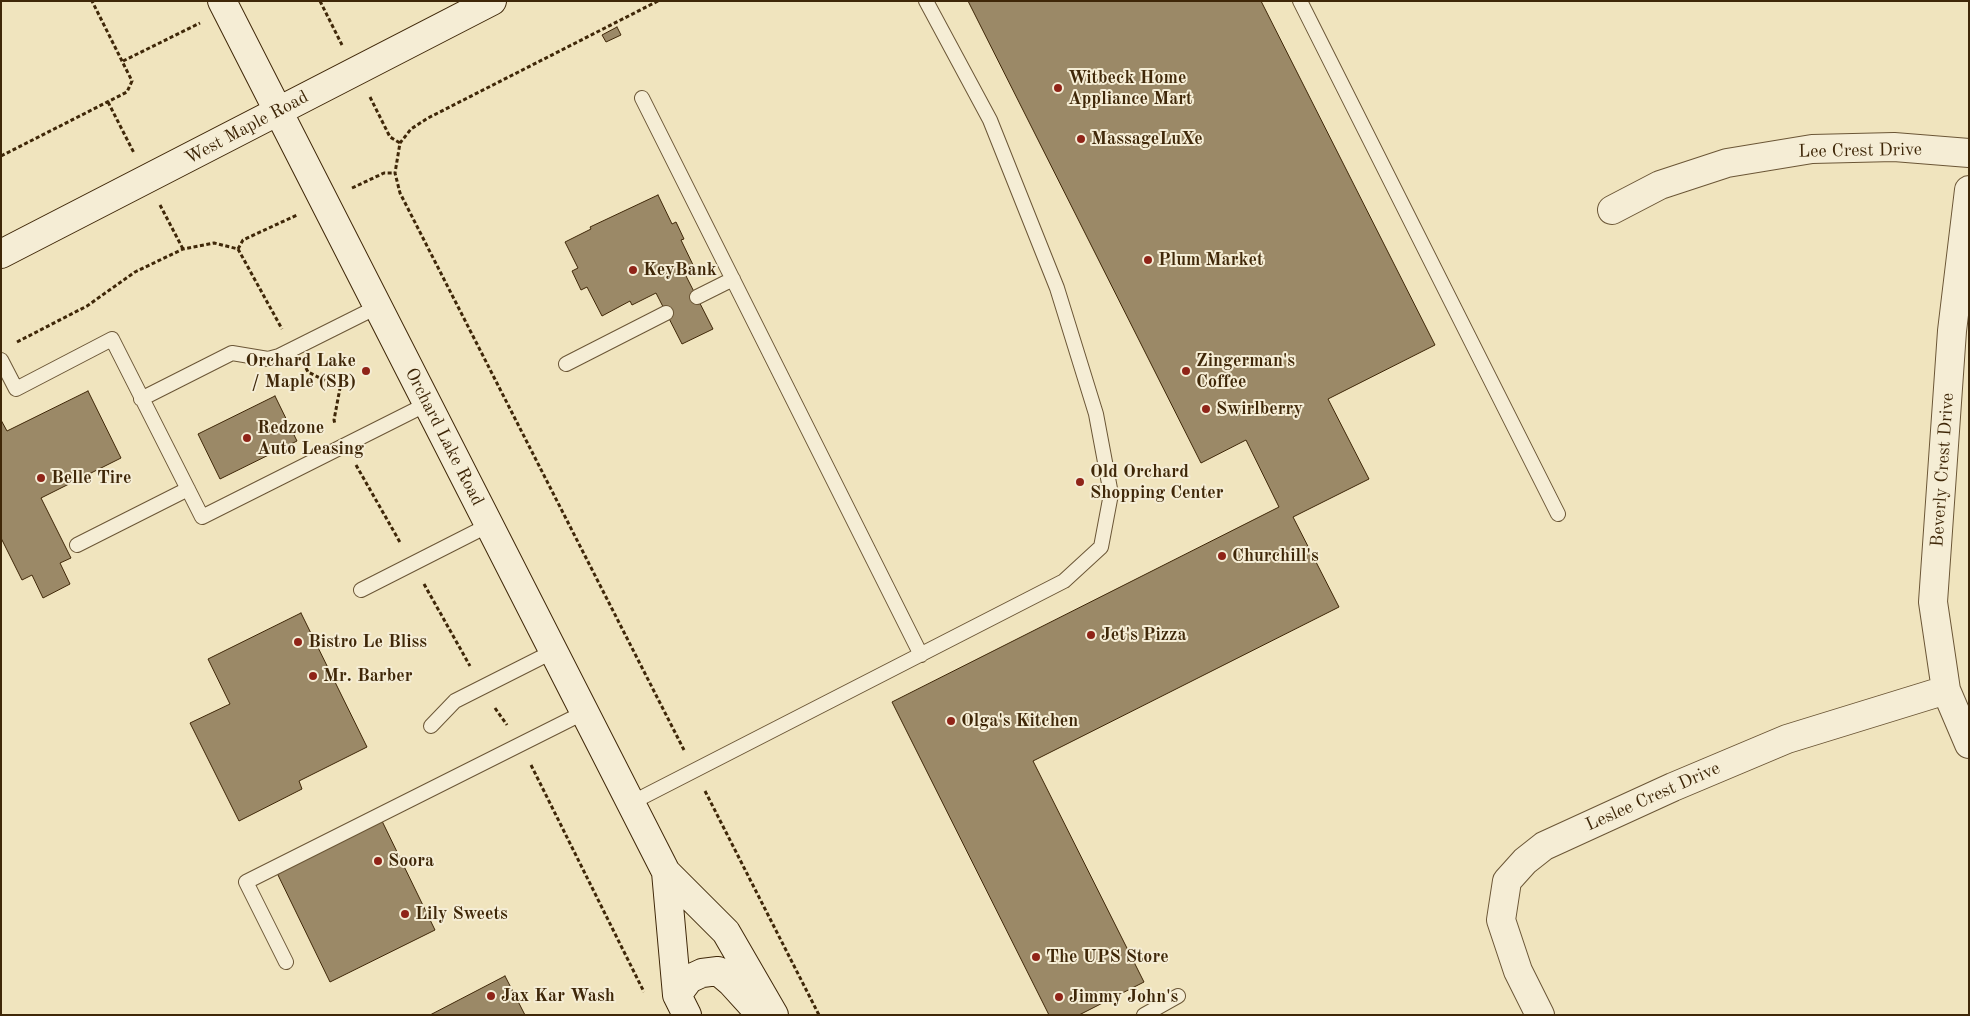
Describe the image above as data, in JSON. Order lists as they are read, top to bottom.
{
  "streets": {
    "main road": [
      "West Maple Road",
      "Lee Crest Drive",
      "Orchard Lake Road",
      "Beverly Crest Drive",
      "Leslee Crest Drive"
    ]
  },
  "crossings": [
    ["West Maple Road", "Orchard Lake Road"],
    ["Beverly Crest Drive", "Leslee Crest Drive"]
  ],
  "places": [
    "Witbeck Home Appliance Mart",
    "MassageLuXe",
    "Plum Market",
    "KeyBank",
    "Orchard Lake / Maple (SB)",
    "Zingerman's Coffee",
    "Swirlberry",
    "Redzone Auto Leasing",
    "Belle Tire",
    "Old Orchard Shopping Center",
    "Churchill's",
    "Jet's Pizza",
    "Bistro Le Bliss",
    "Mr. Barber",
    "Olga's Kitchen",
    "Soora",
    "Lily Sweets",
    "The UPS Store",
    "Jax Kar Wash",
    "Jimmy John's"
  ]
}
